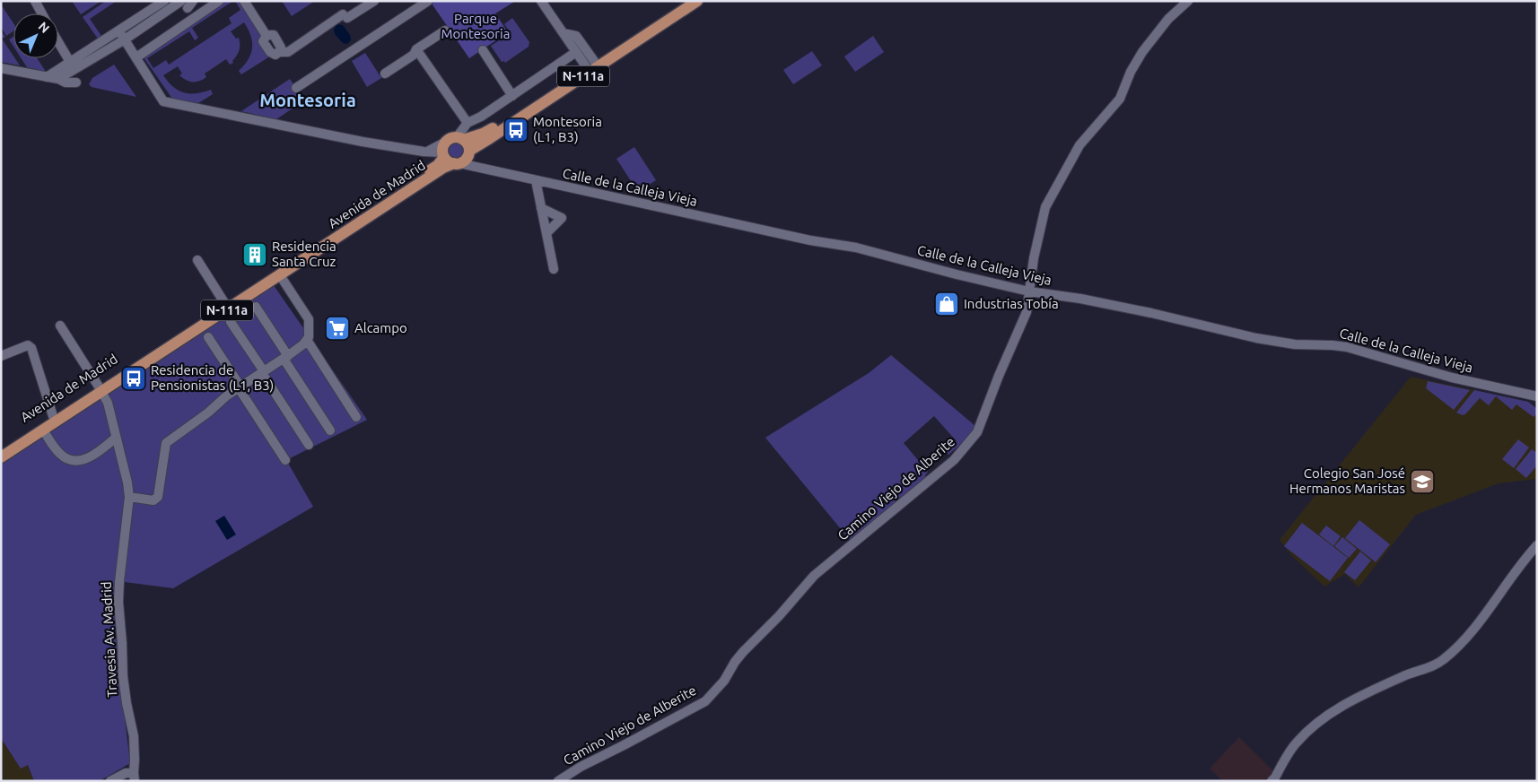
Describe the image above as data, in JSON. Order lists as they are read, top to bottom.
{
  "streets": {
    "main road": ["N-111a", "Avenida de Madrid"],
    "street": ["Calle de la Calleja Vieja", "Camino Viejo de Alberite", "Travesia Av. Madrid"]
  },
  "crossings": [
    ["Calle de la Calleja Vieja", "Avenida de Madrid"],
    ["Calle de la Calleja Vieja", "Camino Viejo de Alberite"],
    ["Avenida de Madrid", "Travesia Av. Madrid"]
  ],
  "districts": ["Montesoria"],
  "parks": ["Parque Montesoria"],
  "places": {
    "bus stop": ["Montesoria (L1, B3)", "Residencia de Pensionistas (L1, B3)"],
    "building": ["Residencia Santa Cruz"],
    "shop": ["Industrias Tobía"],
    "supermarket": ["Alcampo"],
    "school or university": ["Colegio San José Hermanos Maristas"]
  },
  "north": "top right"
}
